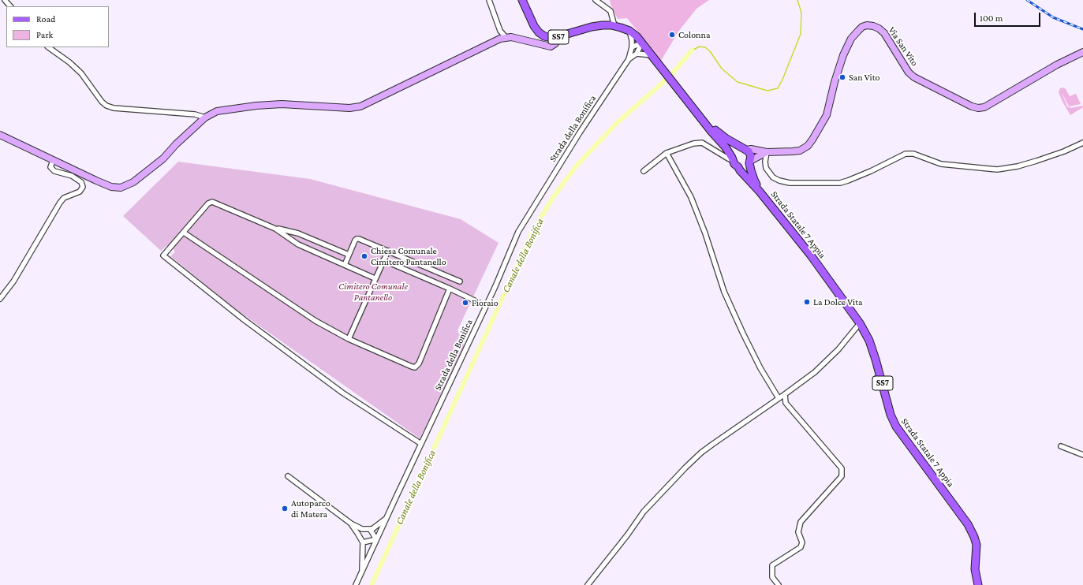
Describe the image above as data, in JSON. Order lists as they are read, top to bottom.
{
  "streets": {
    "main road": ["SS7", "Via San Vito", "Strada Statale 7 Appia"],
    "street": ["Strada della Bonifica"]
  },
  "crossings": [
    ["Via San Vito", "Strada Statale 7 Appia"]
  ],
  "water": ["Canale della Bonifica"],
  "parks": ["Cimitero Comunale Pantanello"],
  "places": [
    "Colonna",
    "San Vito",
    "Chiesa Comunale Cimitero Pantanello",
    "La Dolce Vita",
    "Fioraio",
    "Autoparco di Matera"
  ],
  "legend": ["Road", "Park"],
  "scale_bar": "100 m"
}
